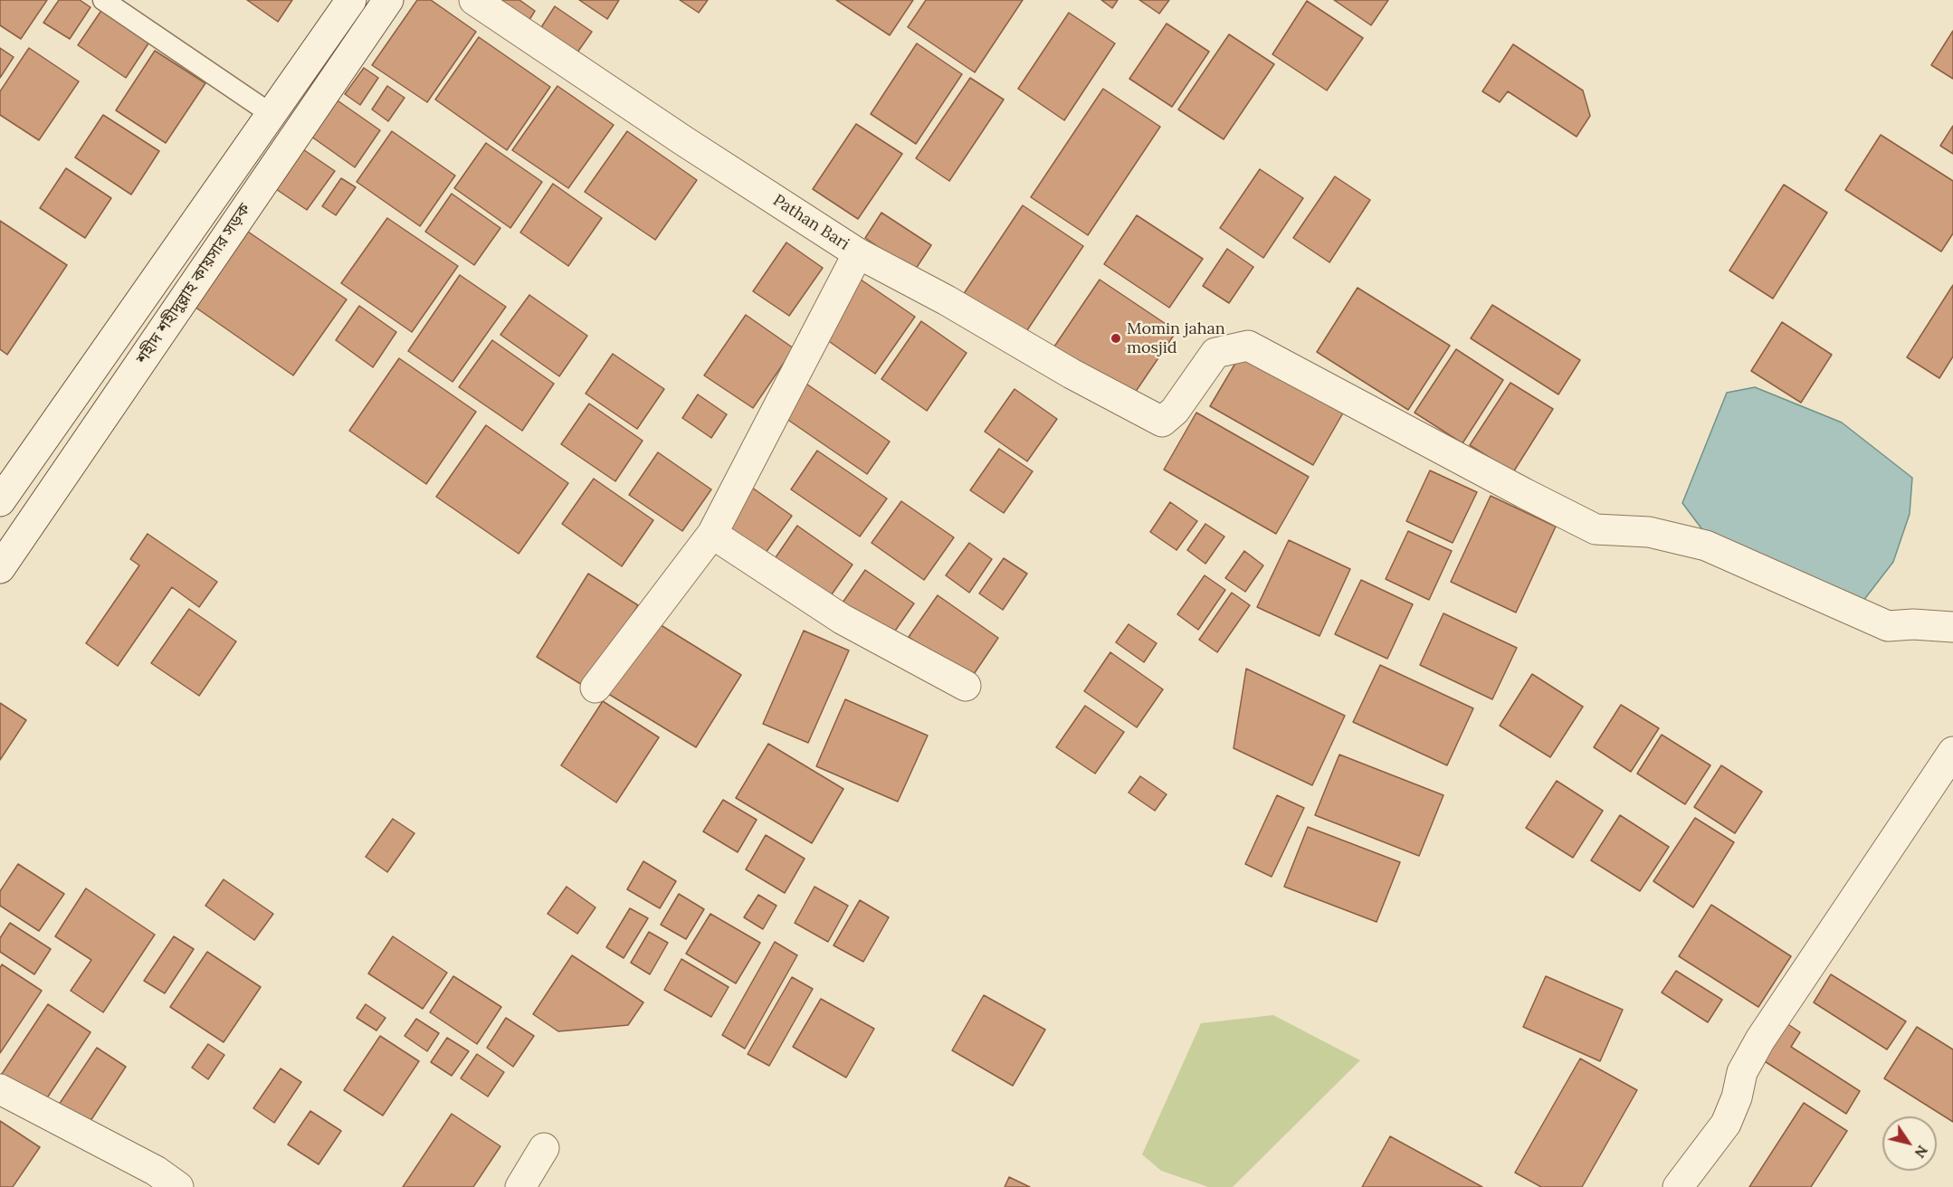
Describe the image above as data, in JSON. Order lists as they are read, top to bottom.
{
  "streets": {
    "street": ["Pathan Bari", "শহীদ শহীদুল্লাহ কায়সার সড়ক"]
  },
  "places": ["Momin jahan mosjid"],
  "north": "bottom right"
}
